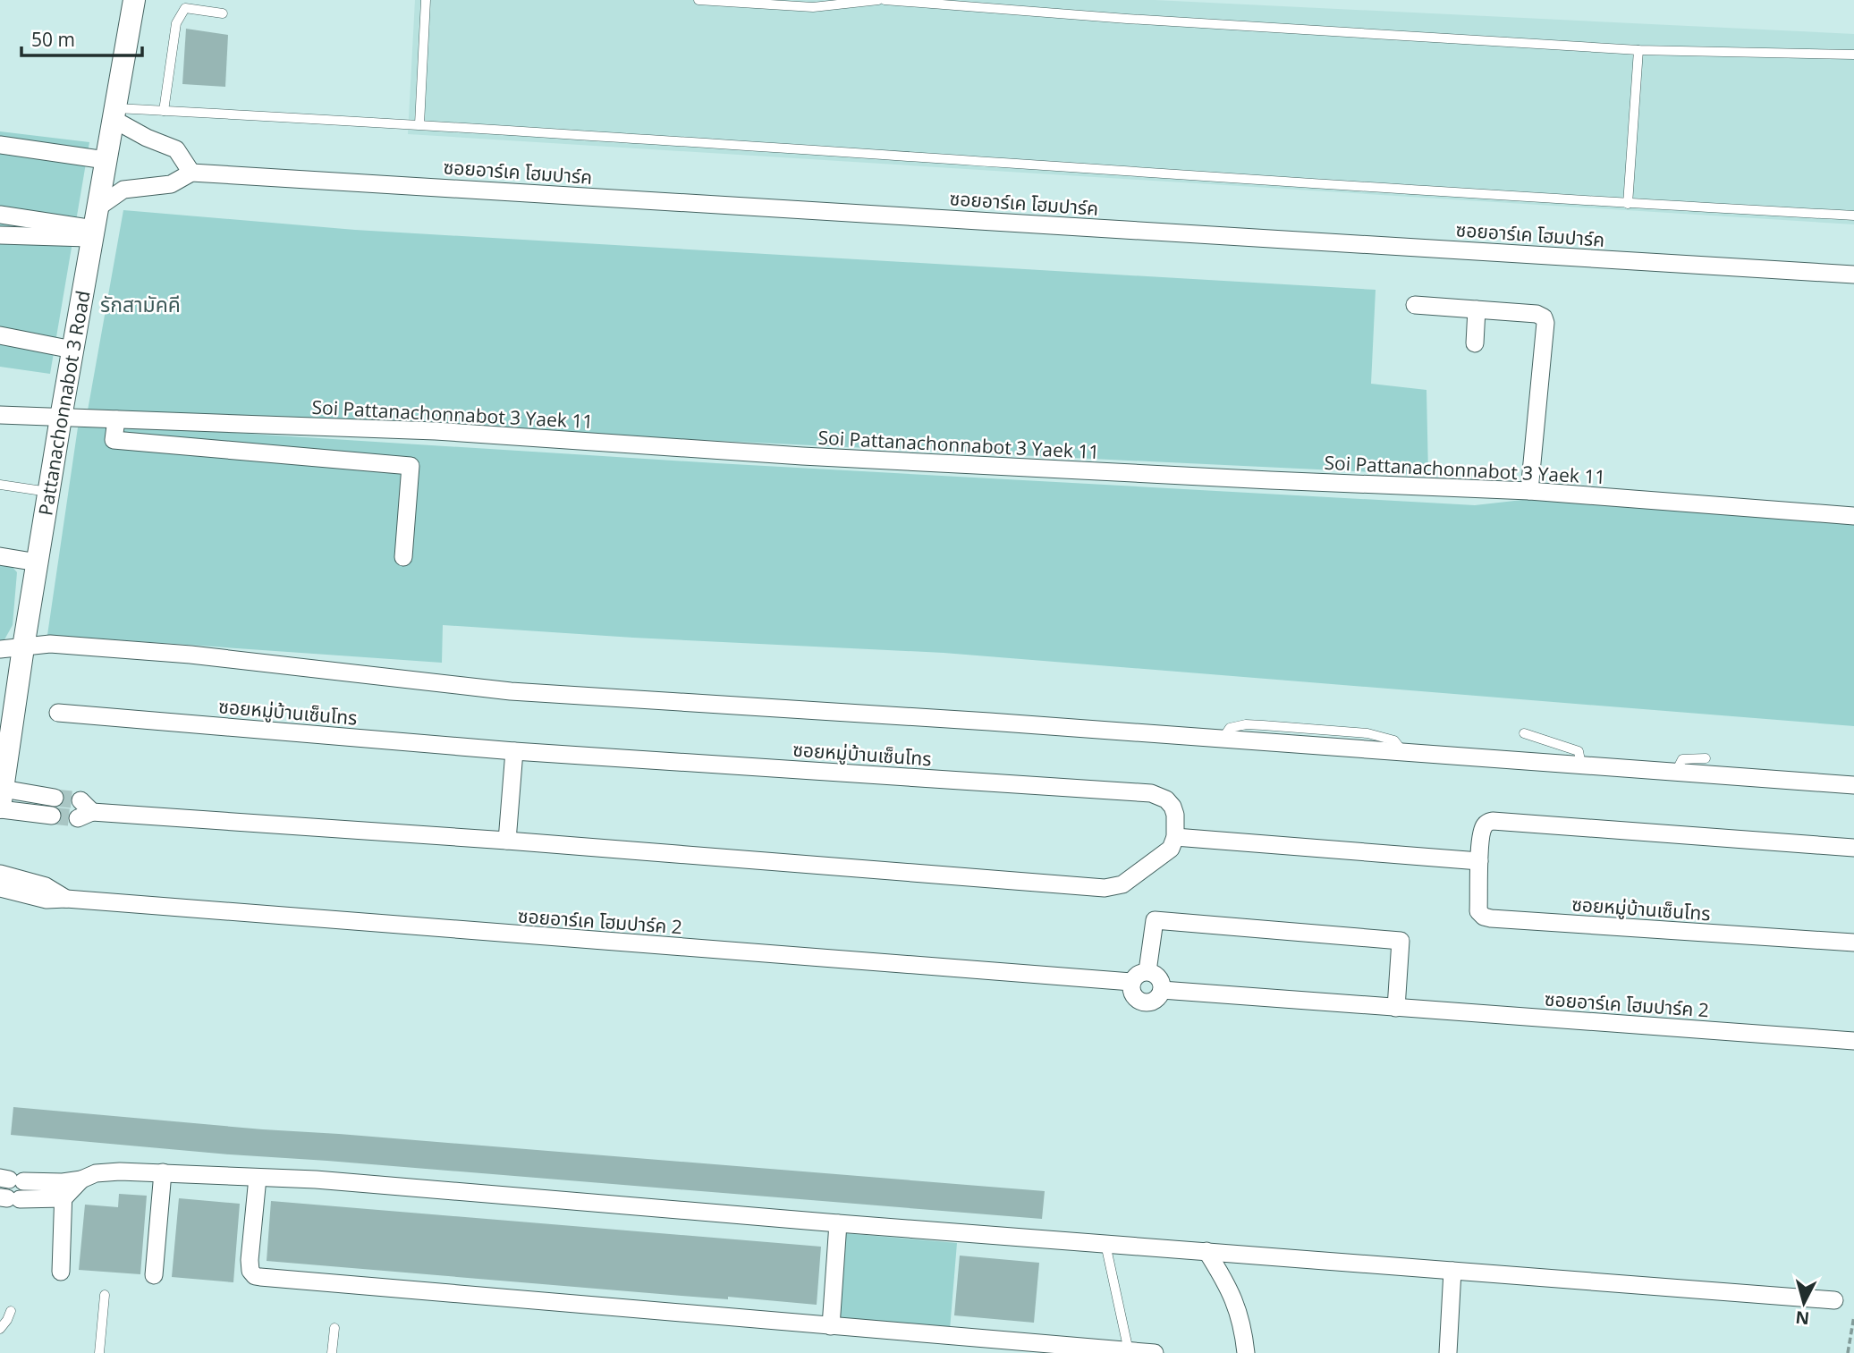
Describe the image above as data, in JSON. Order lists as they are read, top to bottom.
{
  "streets": {
    "street": [
      "ซอยอาร์เค โฮมปาร์ค",
      "Pattanachonnabot 3 Road",
      "Soi Pattanachonnabot 3 Yaek 11",
      "ซอยหมู่บ้านเซ็นโทร",
      "ซอยอาร์เค โฮมปาร์ค 2"
    ]
  },
  "crossings": [
    ["ซอยอาร์เค โฮมปาร์ค", "Pattanachonnabot 3 Road"],
    ["Pattanachonnabot 3 Road", "Soi Pattanachonnabot 3 Yaek 11"]
  ],
  "districts": ["รักสามัคคี"],
  "scale_bar": "50 m",
  "north": "bottom"
}
